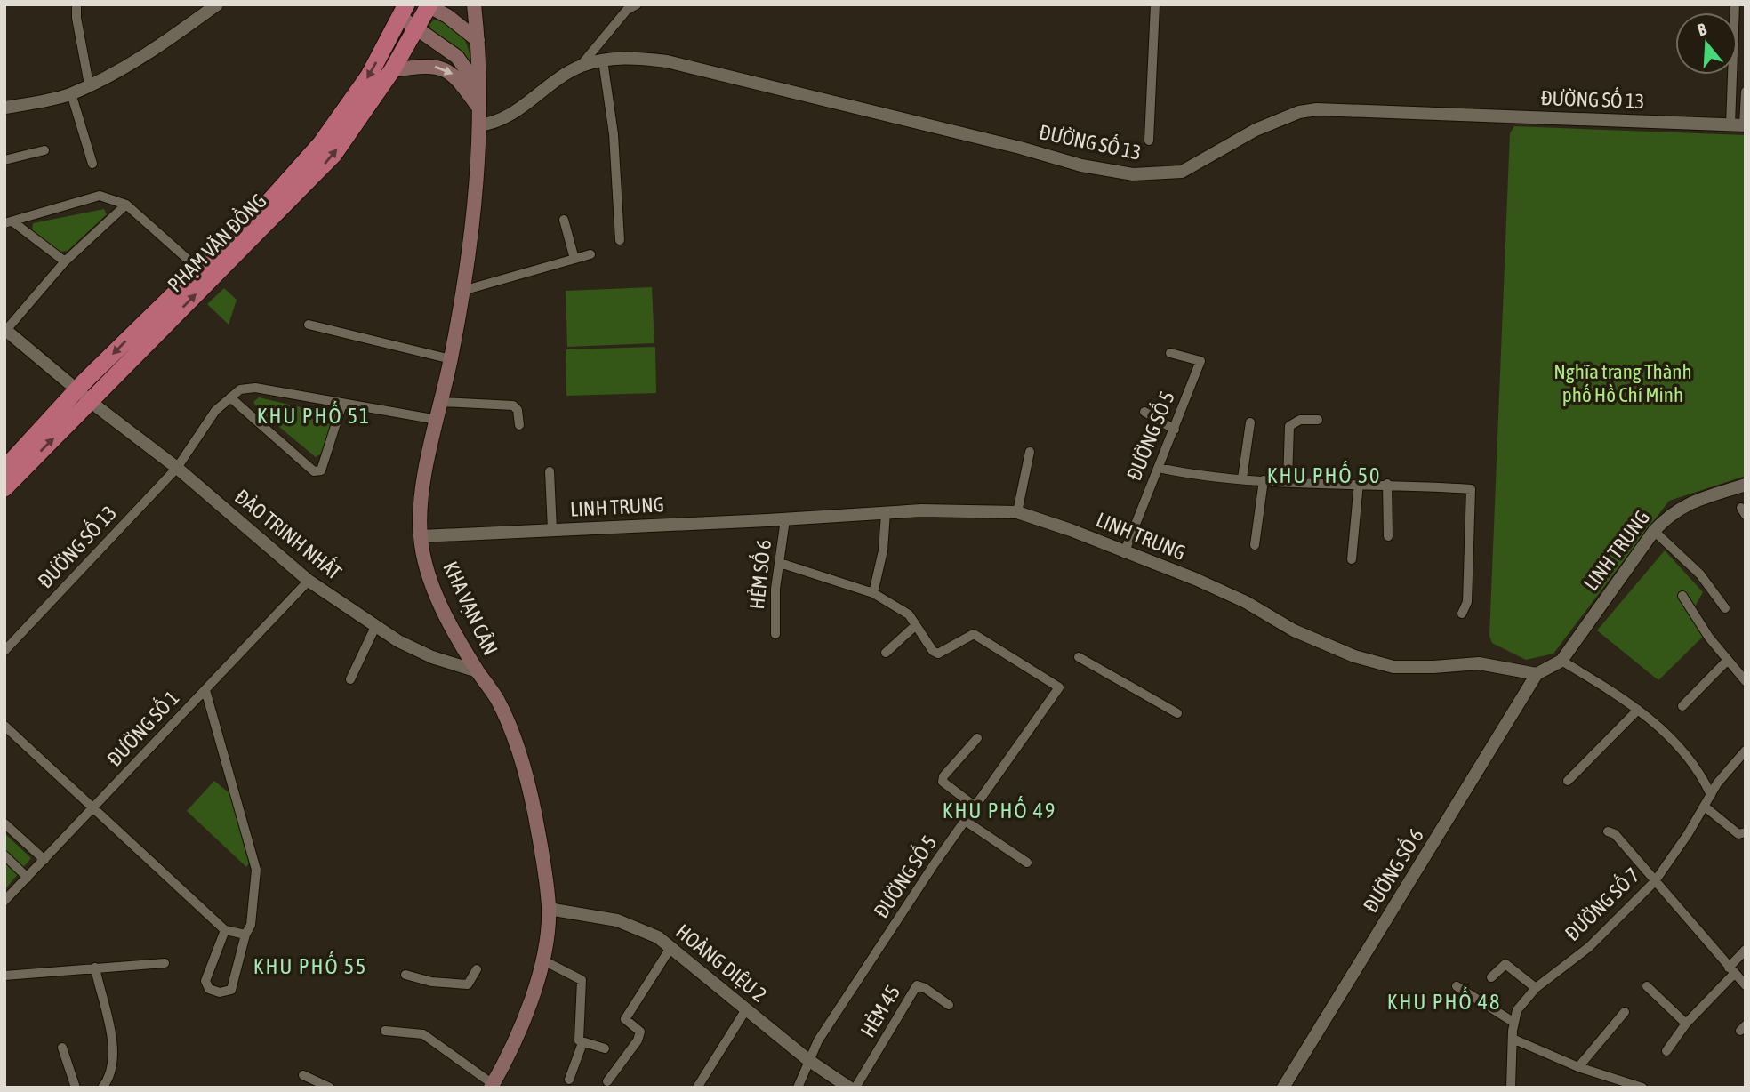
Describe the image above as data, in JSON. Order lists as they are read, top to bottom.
{
  "streets": {
    "highway": ["PHẠM VĂN ĐỒNG"],
    "main road": ["KHA VẠN CÂN"],
    "street": [
      "ĐƯỜNG SỐ 13",
      "ĐƯỜNG SỐ 5",
      "LINH TRUNG",
      "ĐÀO TRINH NHẤT",
      "HẺM SỐ 6",
      "ĐƯỜNG SỐ 1",
      "ĐƯỜNG SỐ 6",
      "ĐƯỜNG SỐ 7",
      "HOÀNG DIỆU 2",
      "HẺM 45"
    ]
  },
  "crossings": [
    ["ĐƯỜNG SỐ 13", "ĐÀO TRINH NHẤT"],
    ["ĐƯỜNG SỐ 13", "KHA VẠN CÂN"],
    ["PHẠM VĂN ĐỒNG", "ĐÀO TRINH NHẤT"],
    ["ĐƯỜNG SỐ 5", "LINH TRUNG"],
    ["ĐƯỜNG SỐ 5", "HOÀNG DIỆU 2"],
    ["LINH TRUNG", "HẺM SỐ 6"],
    ["LINH TRUNG", "KHA VẠN CÂN"],
    ["LINH TRUNG", "ĐƯỜNG SỐ 6"],
    ["ĐÀO TRINH NHẤT", "KHA VẠN CÂN"],
    ["ĐÀO TRINH NHẤT", "ĐƯỜNG SỐ 1"],
    ["KHA VẠN CÂN", "HOÀNG DIỆU 2"]
  ],
  "districts": [
    "KHU PHỐ 51",
    "KHU PHỐ 50",
    "KHU PHỐ 49",
    "KHU PHỐ 55",
    "KHU PHỐ 48"
  ],
  "parks": ["Nghĩa trang Thành phố Hồ Chí Minh"],
  "north": "top"
}
